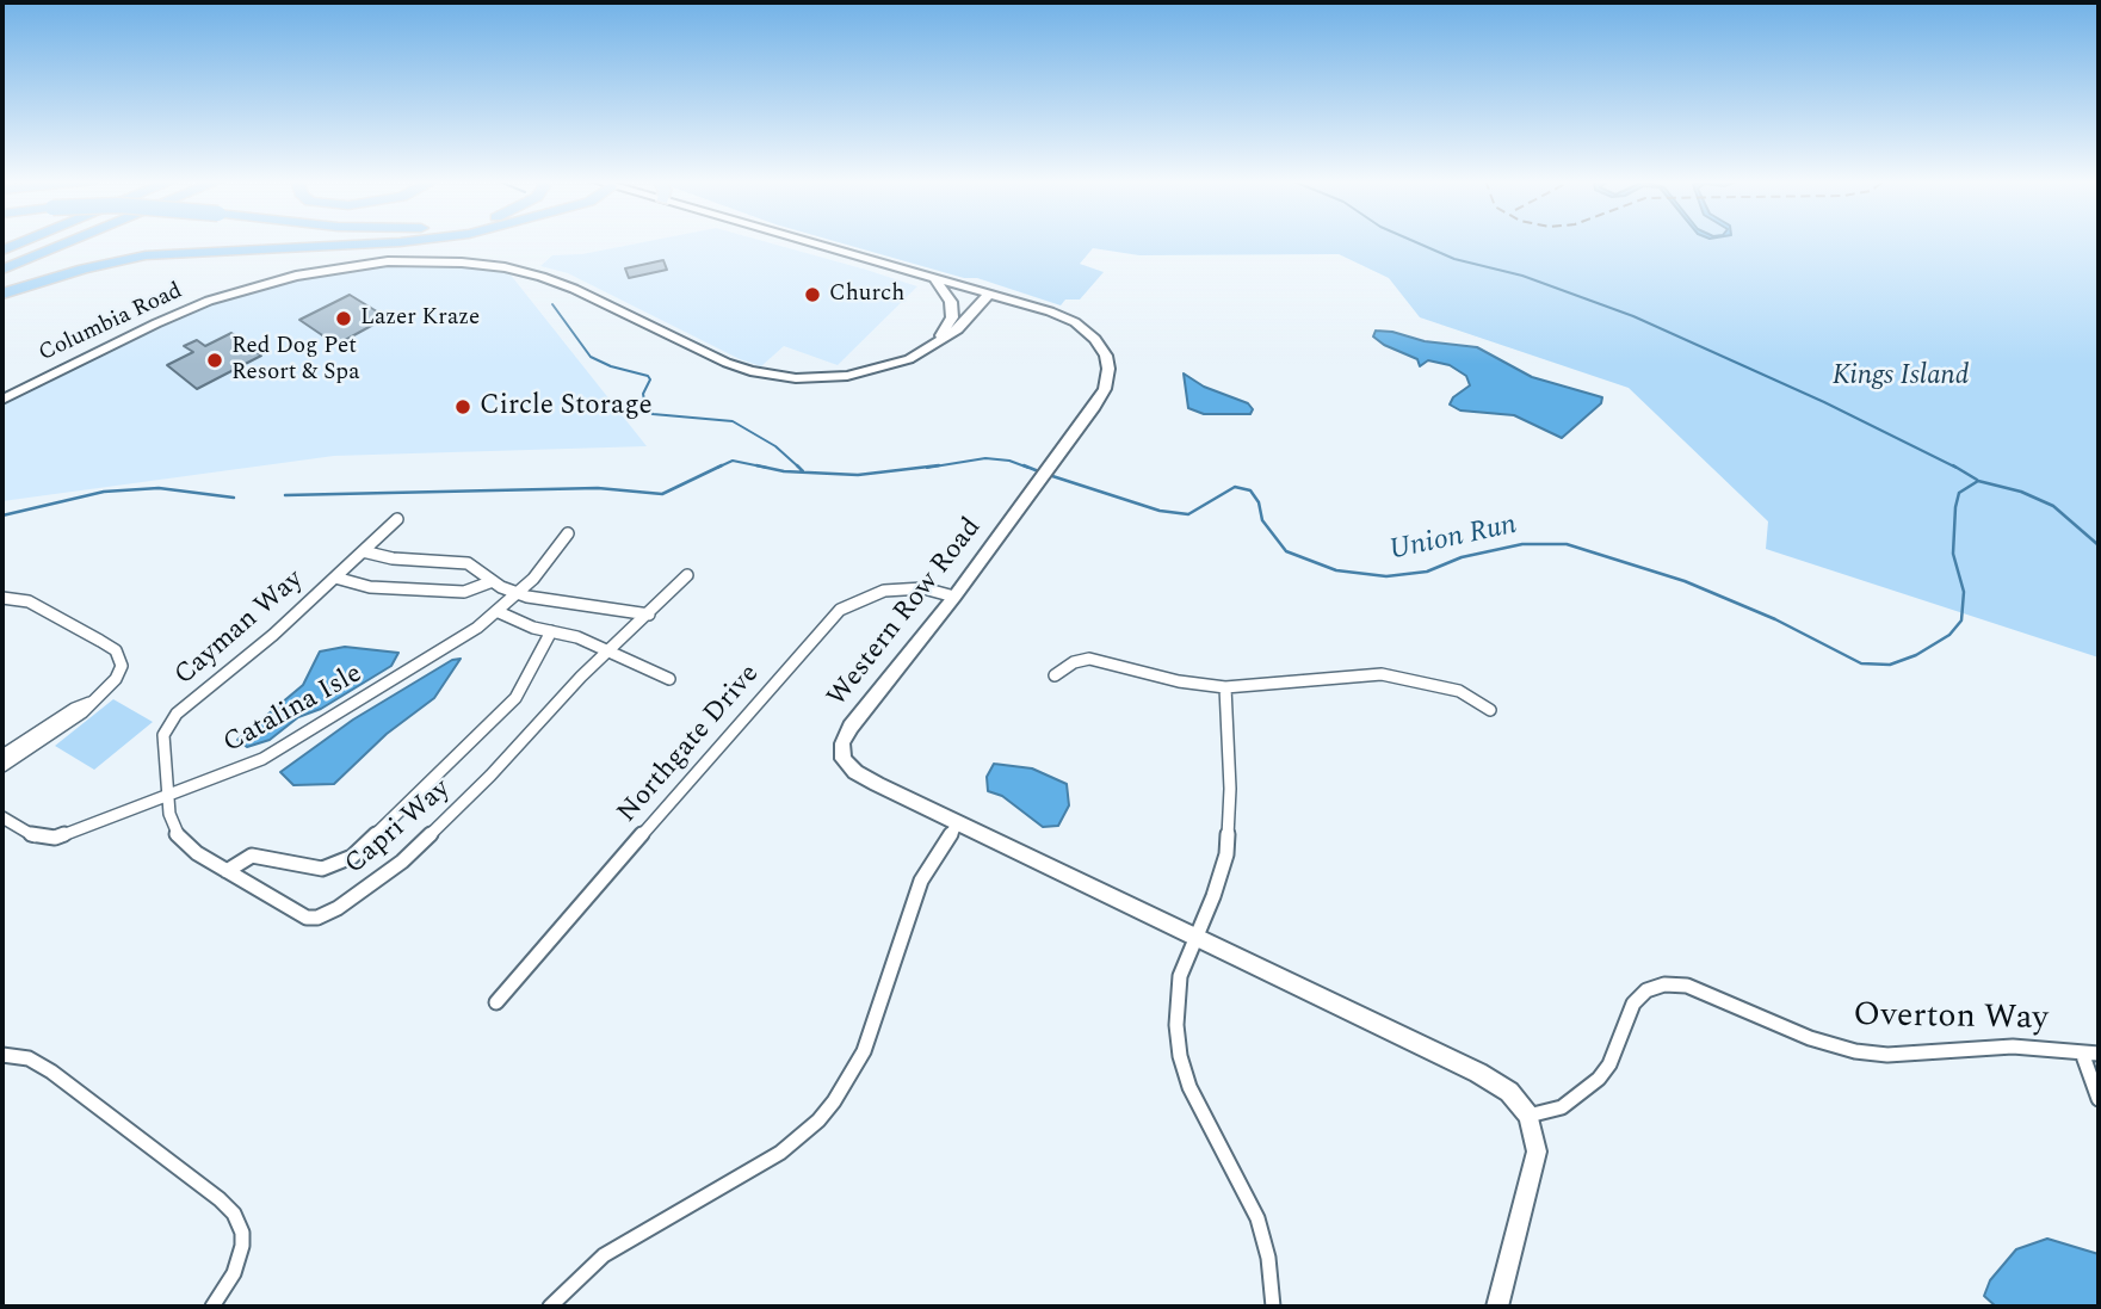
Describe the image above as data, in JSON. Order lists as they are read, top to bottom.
{
  "streets": {
    "street": [
      "Columbia Road",
      "Western Row Road",
      "Cayman Way",
      "Catalina Isle",
      "Northgate Drive",
      "Capri Way",
      "Overton Way"
    ]
  },
  "crossings": [
    ["Columbia Road", "Western Row Road"],
    ["Western Row Road", "Northgate Drive"],
    ["Western Row Road", "Overton Way"],
    ["Cayman Way", "Catalina Isle"],
    ["Cayman Way", "Capri Way"],
    ["Catalina Isle", "Capri Way"]
  ],
  "water": ["Union Run"],
  "parks": ["Kings Island"],
  "places": [
    "Church",
    "Lazer Kraze",
    "Red Dog Pet Resort & Spa",
    "Circle Storage"
  ]
}
